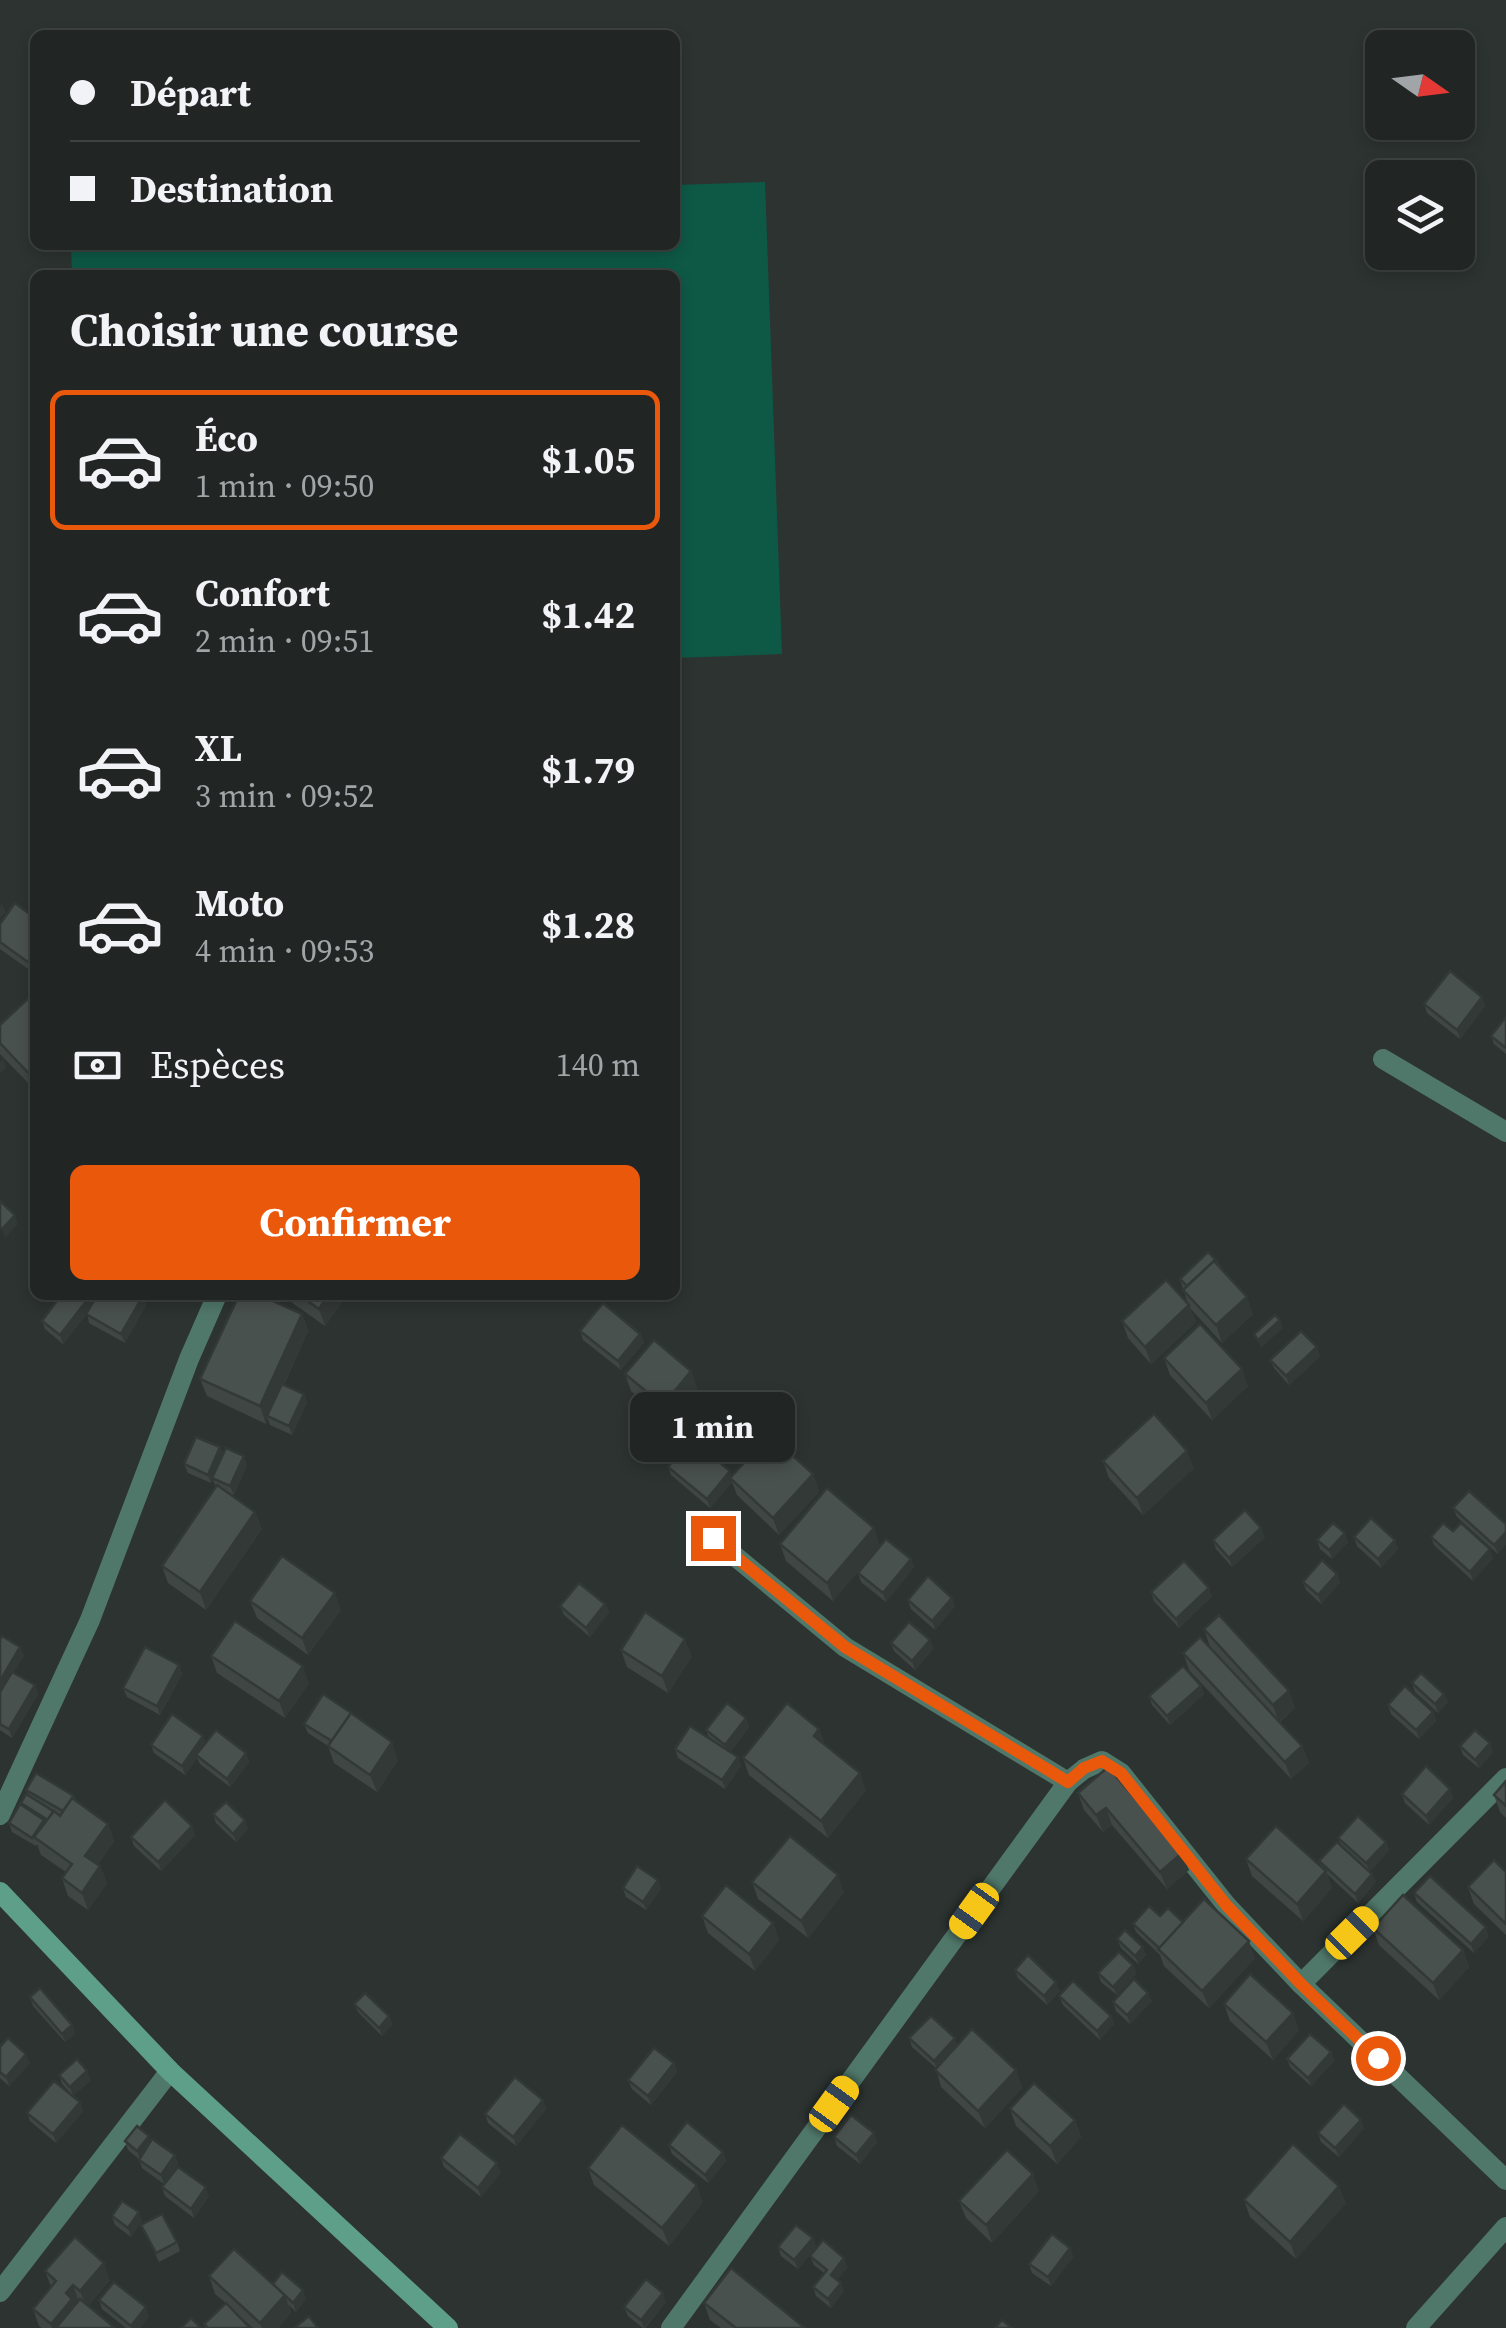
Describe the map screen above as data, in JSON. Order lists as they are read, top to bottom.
{
  "north": "right",
  "page": {
    "banner": ["Départ", "Destination"],
    "heading": "Choisir une course",
    "list": [
      {
        "name": "Éco",
        "note": "1 min · 09:50",
        "value": "$1.05"
      },
      {
        "name": "Confort",
        "note": "2 min · 09:51",
        "value": "$1.42"
      },
      {
        "name": "XL",
        "note": "3 min · 09:52",
        "value": "$1.79"
      },
      {
        "name": "Moto",
        "note": "4 min · 09:53",
        "value": "$1.28"
      }
    ],
    "pay": ["Espèces", "140 m"],
    "buttons": "Confirmer",
    "bubble": "1 min"
  }
}
